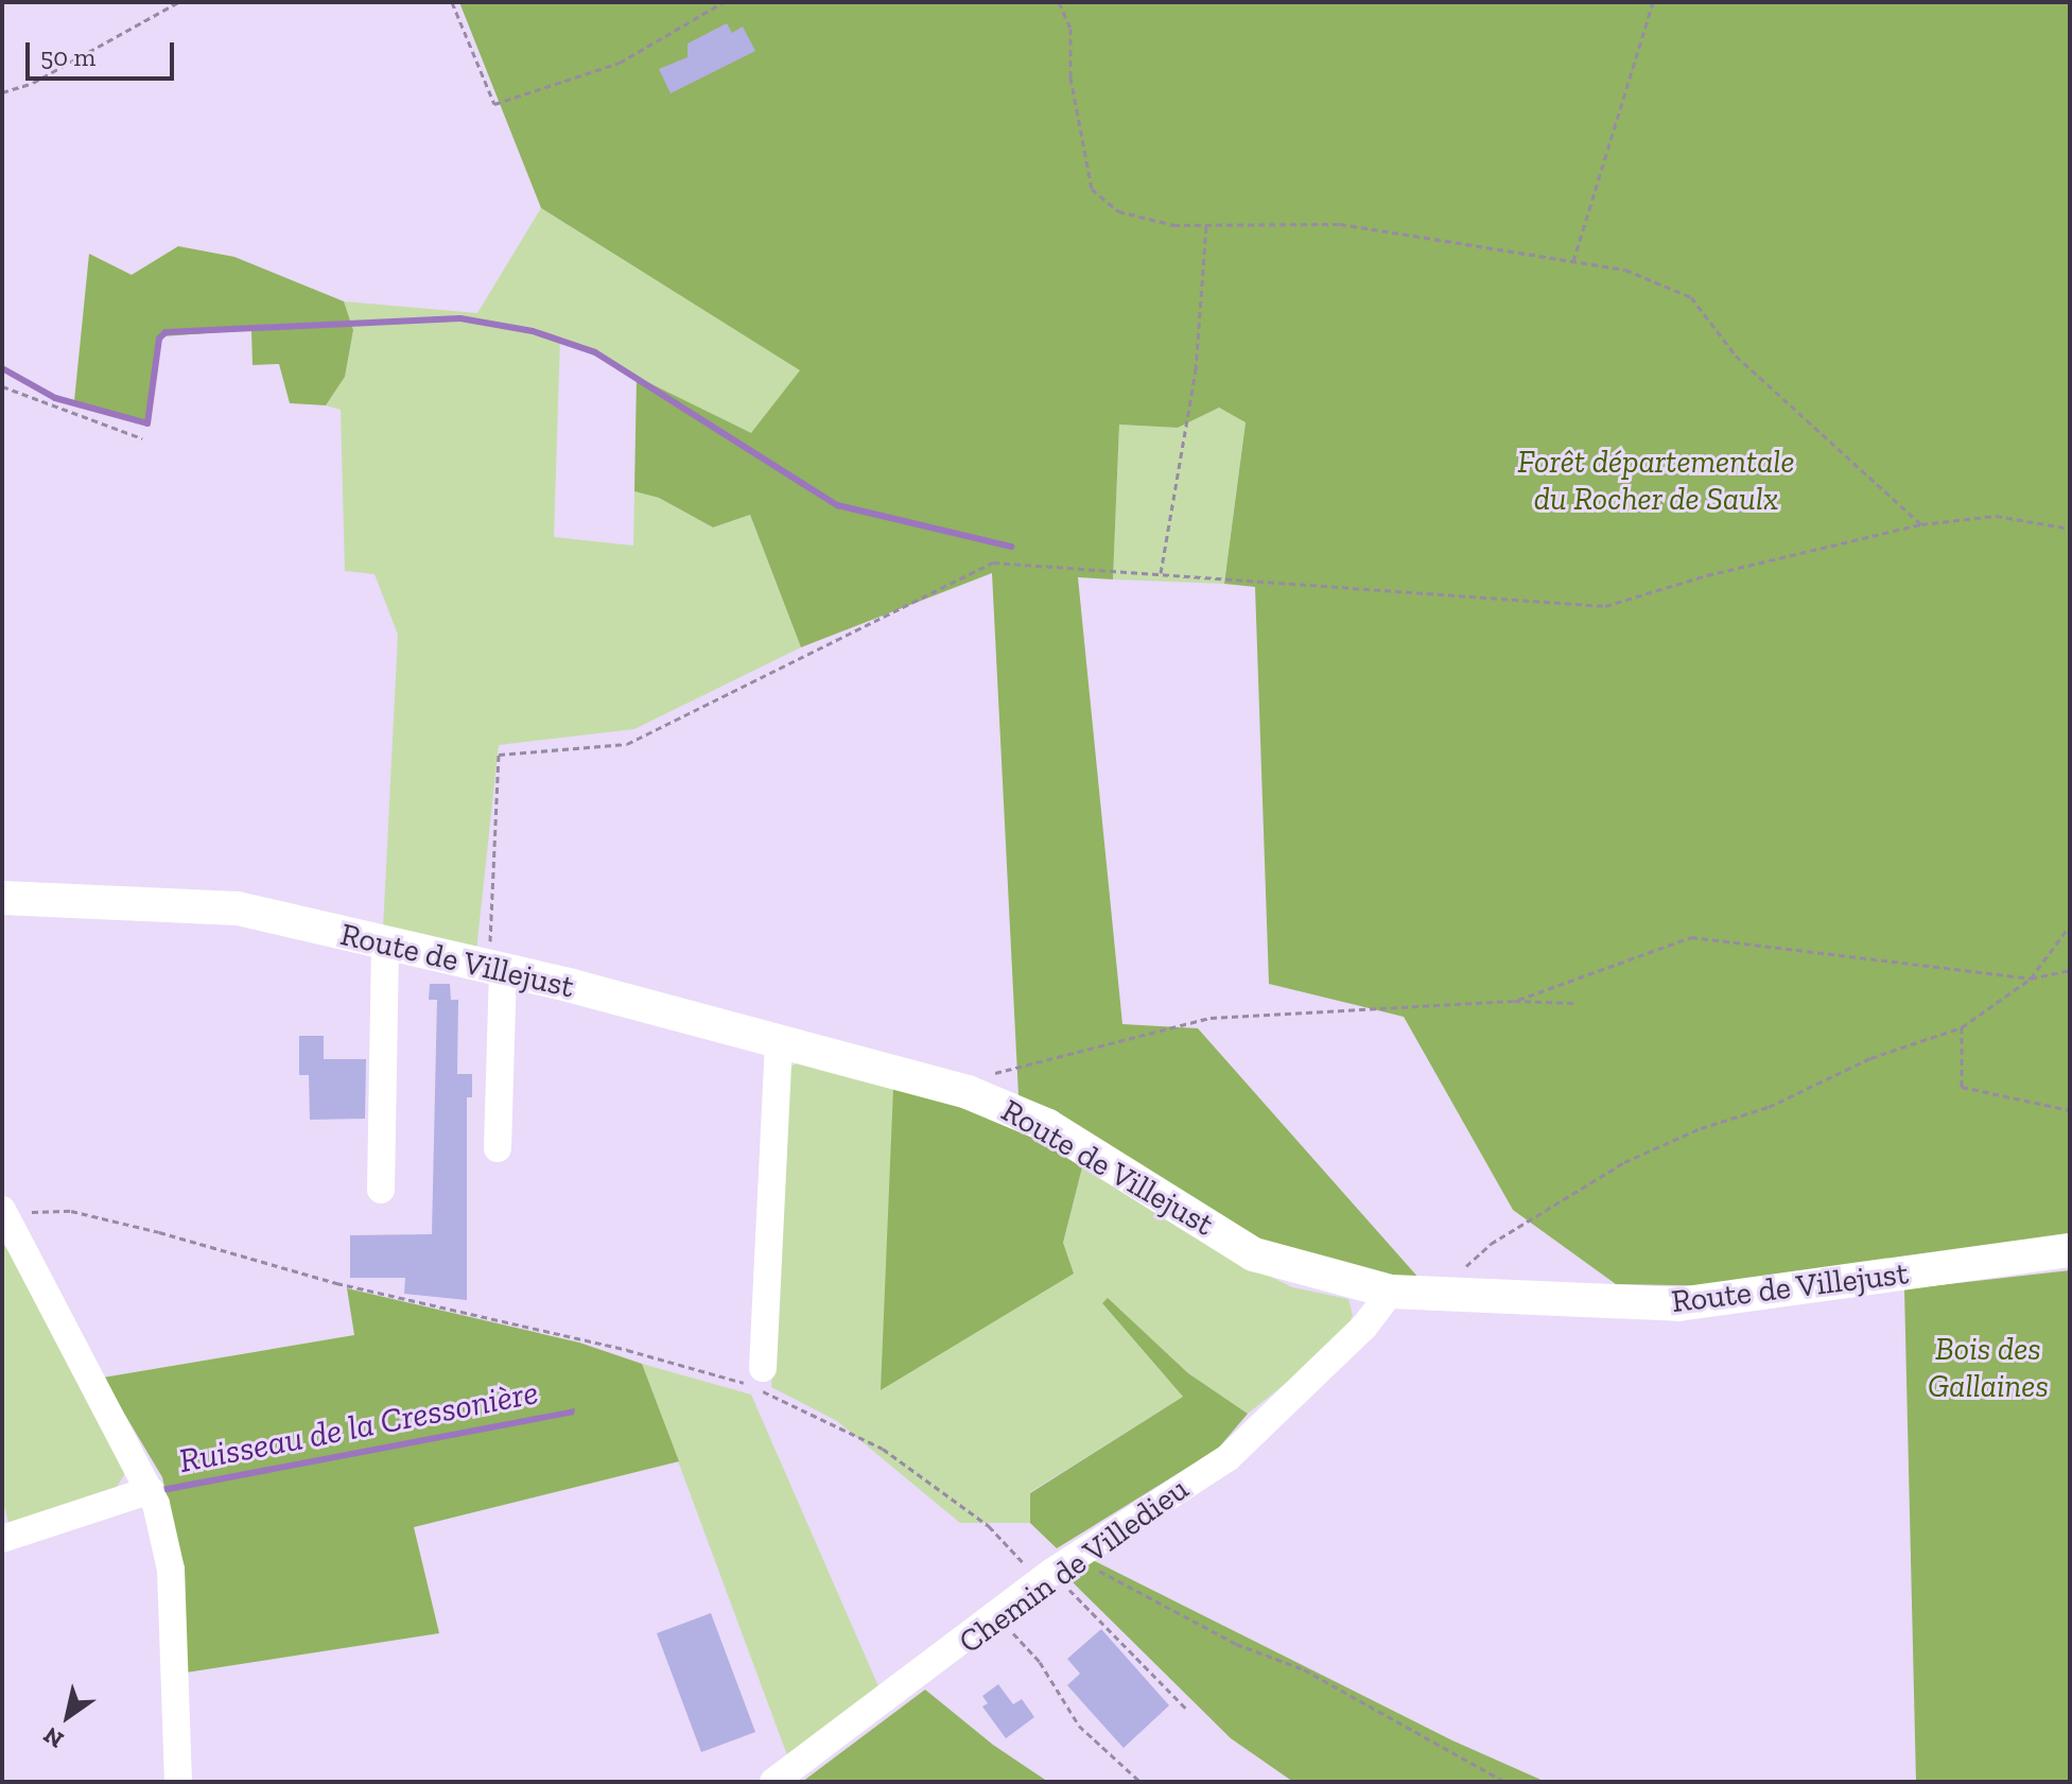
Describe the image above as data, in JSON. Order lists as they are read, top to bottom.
{
  "streets": {
    "main road": ["Route de Villejust"],
    "street": ["Chemin de Villedieu"]
  },
  "crossings": [
    ["Route de Villejust", "Chemin de Villedieu"]
  ],
  "water": ["Ruisseau de la Cressonière"],
  "parks": ["Forêt départementale du Rocher de Saulx", "Bois des Gallaines"],
  "scale_bar": "50 m",
  "north": "bottom left"
}
